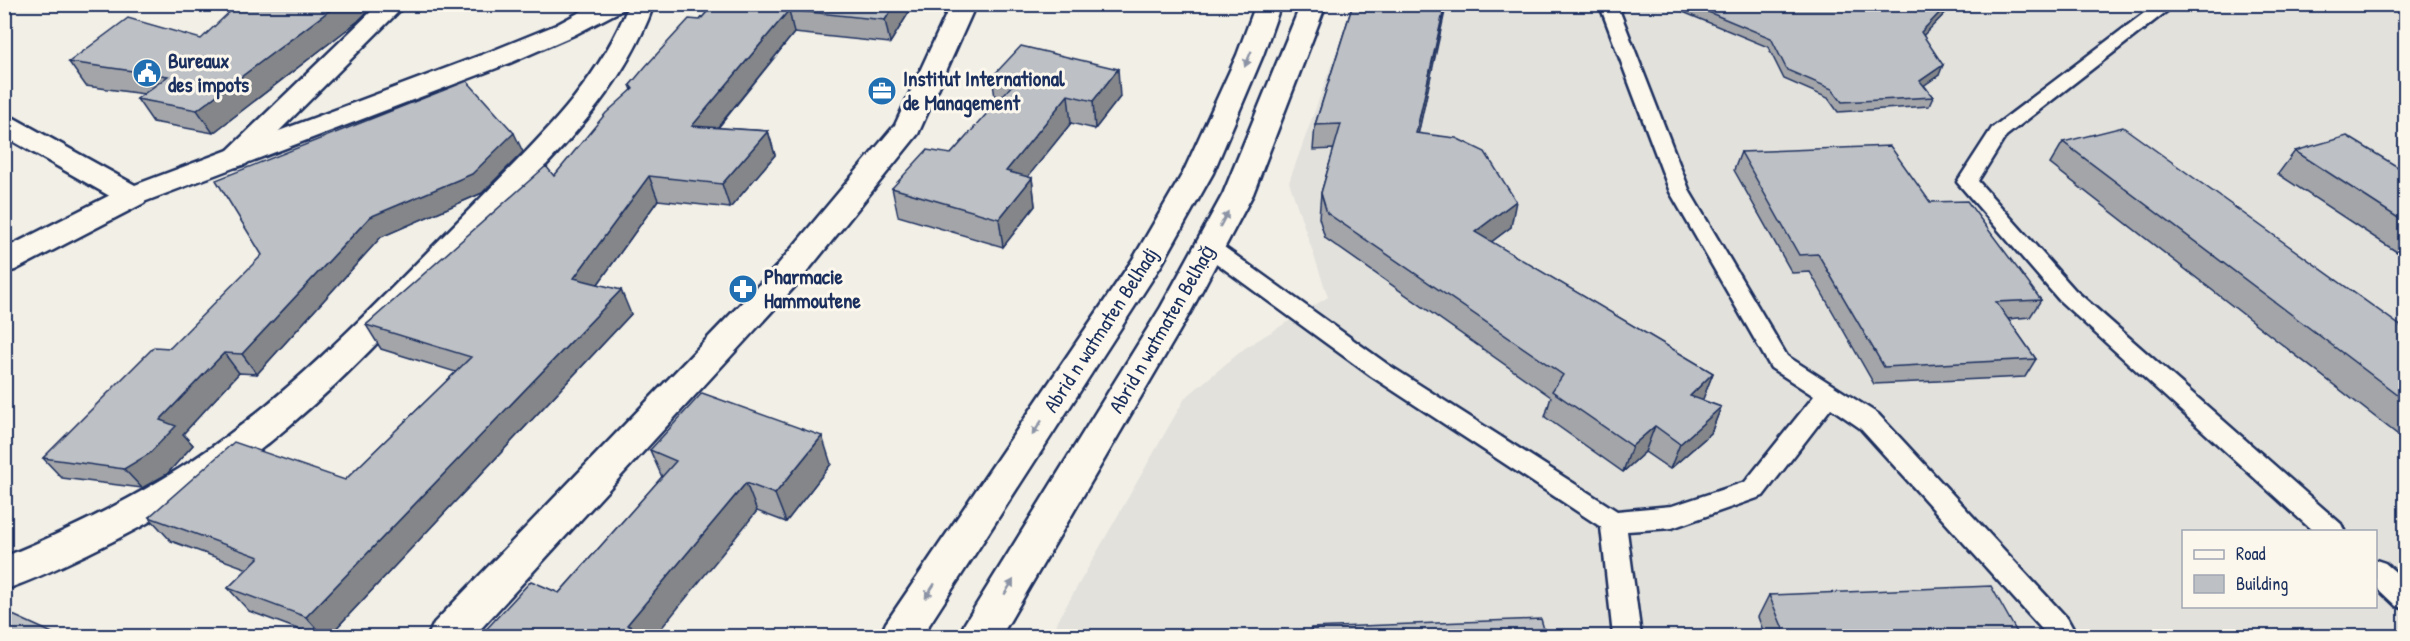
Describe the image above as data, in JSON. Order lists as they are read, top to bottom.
{
  "streets": {
    "street": ["Abrid n watmaten Belḥaǧ", "Abrid n watmaten Belhadj"]
  },
  "one_way": ["Abrid n watmaten Belḥaǧ"],
  "places": {
    "public building": ["Bureaux des impots"],
    "office": ["Institut International de Management"],
    "pharmacy": ["Pharmacie Hammoutene"]
  },
  "legend": ["Road", "Building"]
}
